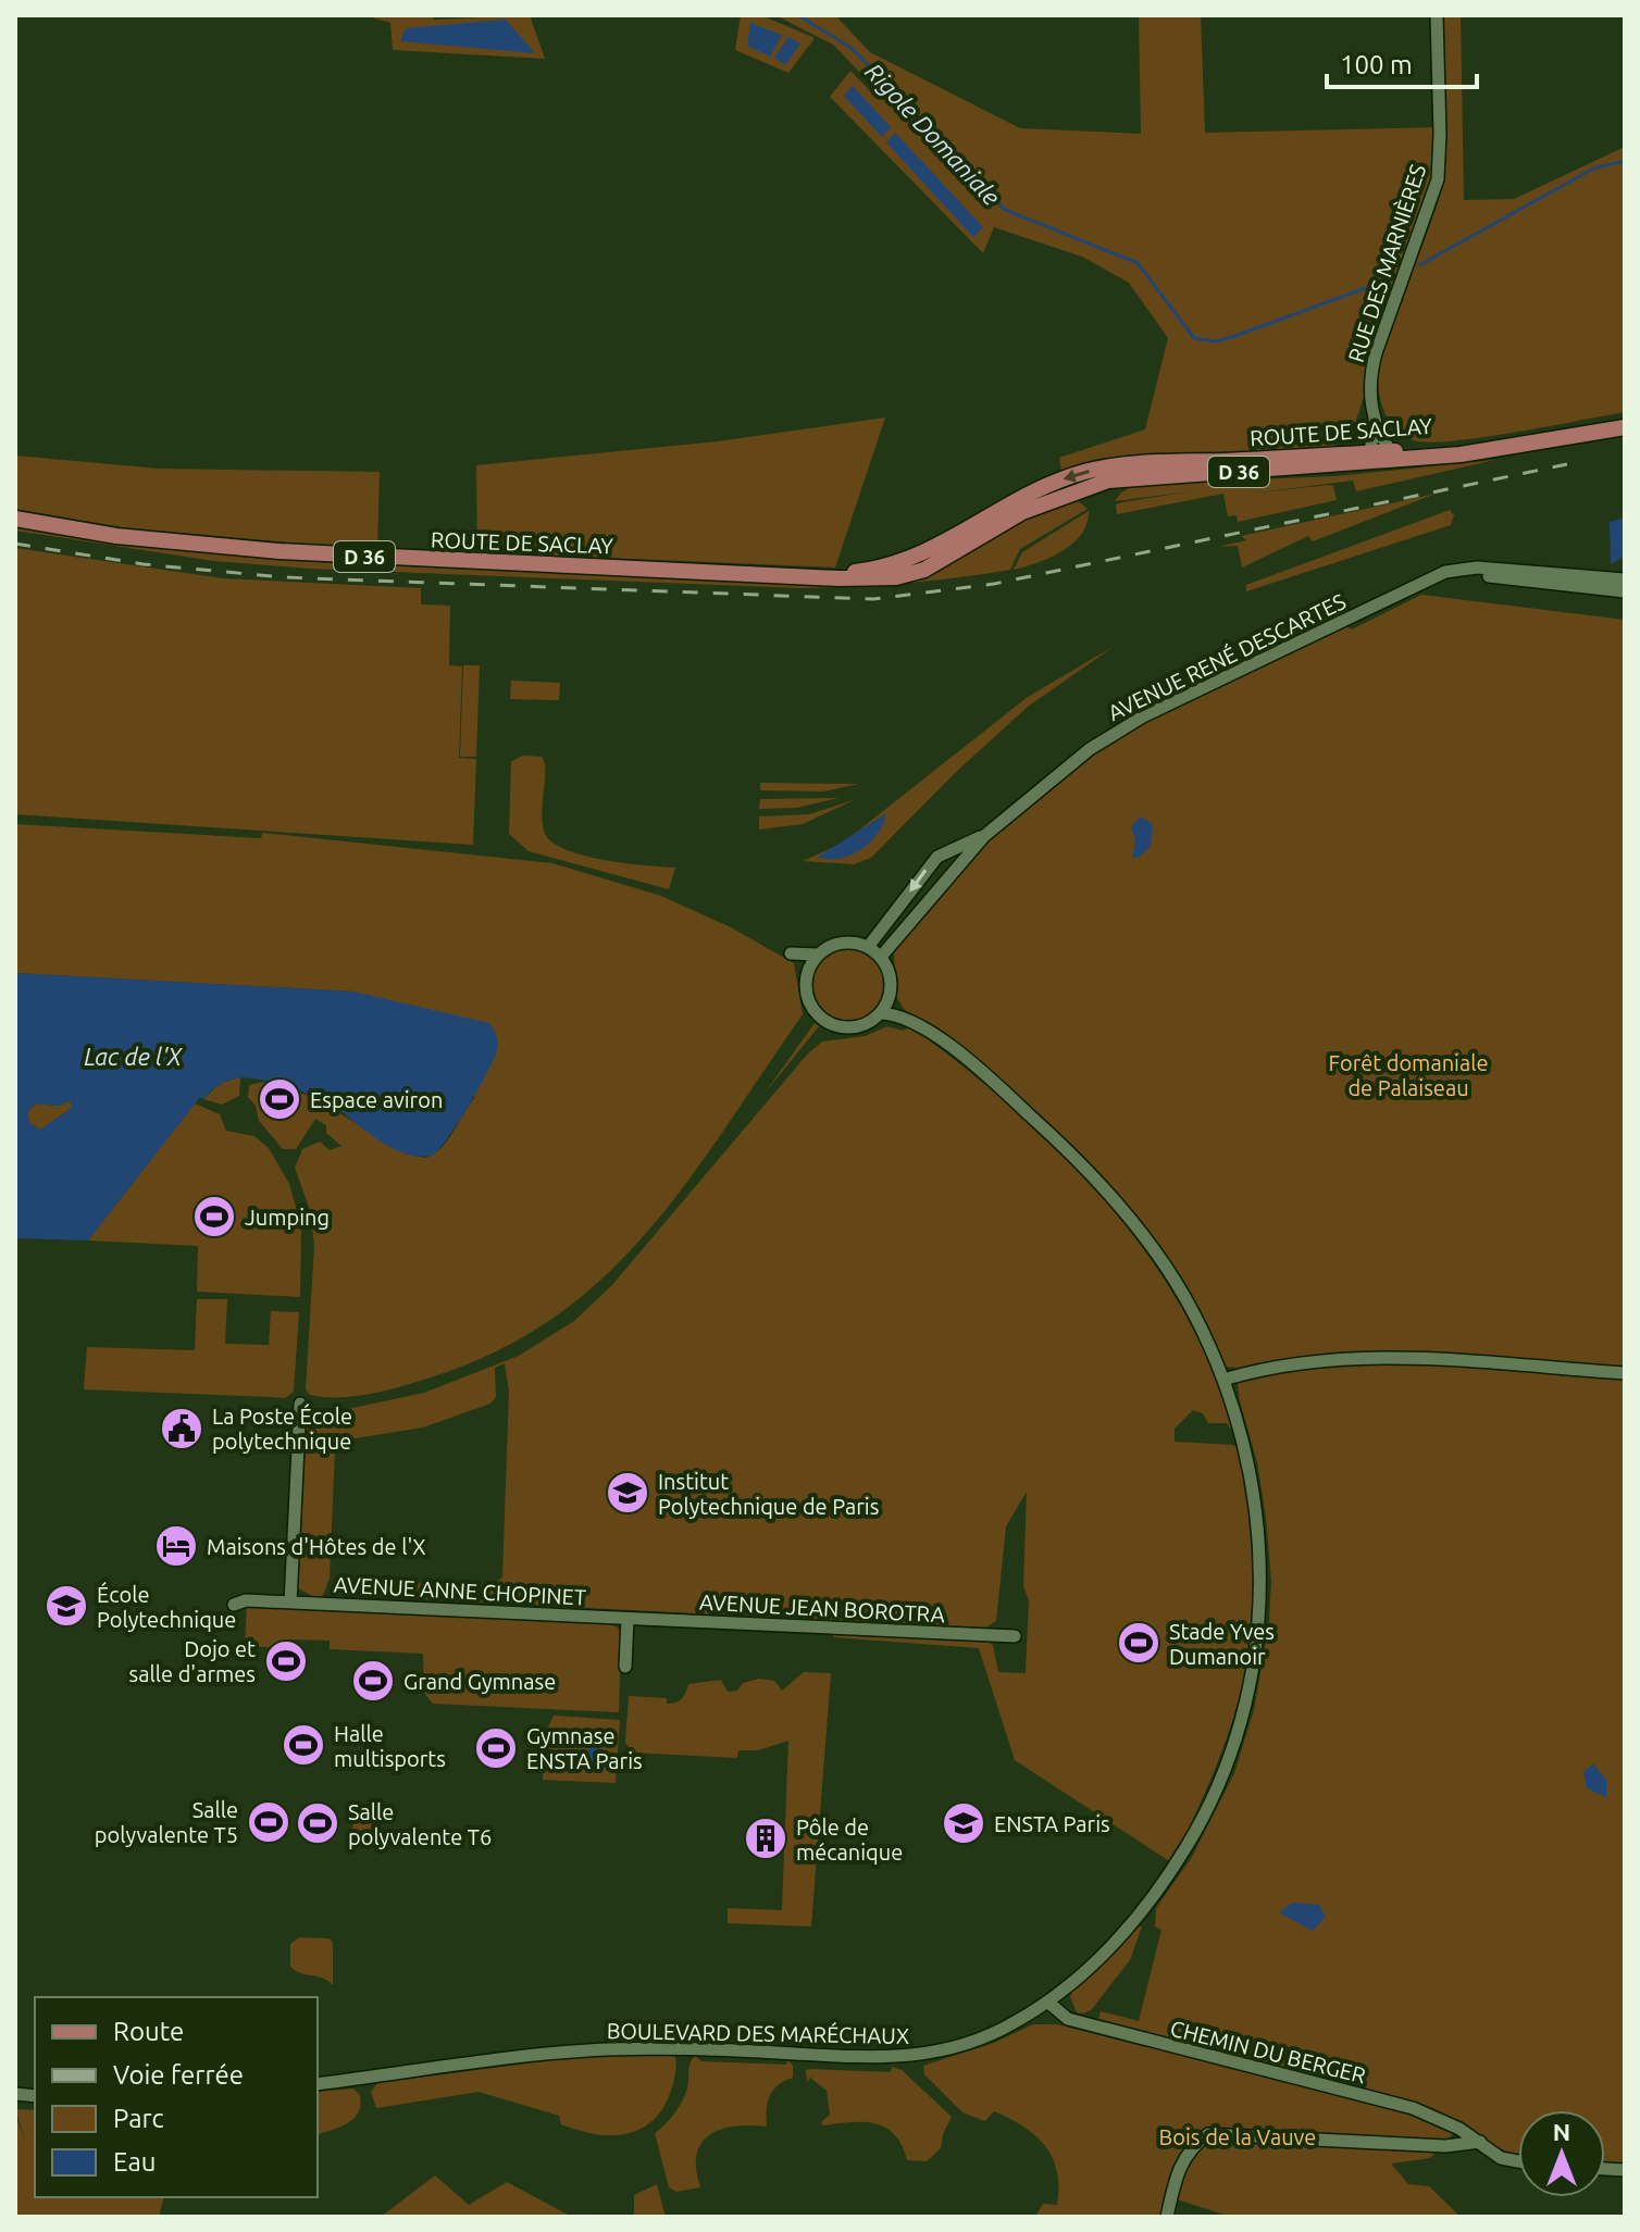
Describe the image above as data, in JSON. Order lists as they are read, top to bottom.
{
  "streets": {
    "main road": ["ROUTE DE SACLAY", "D 36"],
    "street": [
      "RUE DES MARNIÈRES",
      "AVENUE RENÉ DESCARTES",
      "AVENUE ANNE CHOPINET",
      "AVENUE JEAN BOROTRA",
      "BOULEVARD DES MARÉCHAUX",
      "CHEMIN DU BERGER"
    ]
  },
  "crossings": [
    ["RUE DES MARNIÈRES", "ROUTE DE SACLAY"],
    ["AVENUE RENÉ DESCARTES", "BOULEVARD DES MARÉCHAUX"],
    ["AVENUE ANNE CHOPINET", "AVENUE JEAN BOROTRA"],
    ["BOULEVARD DES MARÉCHAUX", "CHEMIN DU BERGER"]
  ],
  "water": ["Rigole Domaniale", "Lac de l'X"],
  "parks": ["Forêt domaniale de Palaiseau", "Bois de la Vauve"],
  "places": {
    "sports": [
      "Espace aviron",
      "Jumping",
      "Stade Yves Dumanoir",
      "Dojo et salle d'armes",
      "Grand Gymnase",
      "Halle multisports",
      "Gymnase ENSTA Paris",
      "Salle polyvalente T5",
      "Salle polyvalente T6"
    ],
    "public building": ["La Poste École polytechnique"],
    "school or university": ["Institut Polytechnique de Paris", "École Polytechnique", "ENSTA Paris"],
    "hotel": ["Maisons d'Hôtes de l'X"],
    "building": ["Pôle de mécanique"]
  },
  "legend": [
    "Route",
    "Voie ferrée",
    "Parc",
    "Eau"
  ],
  "scale_bar": "100 m",
  "north": "top"
}
